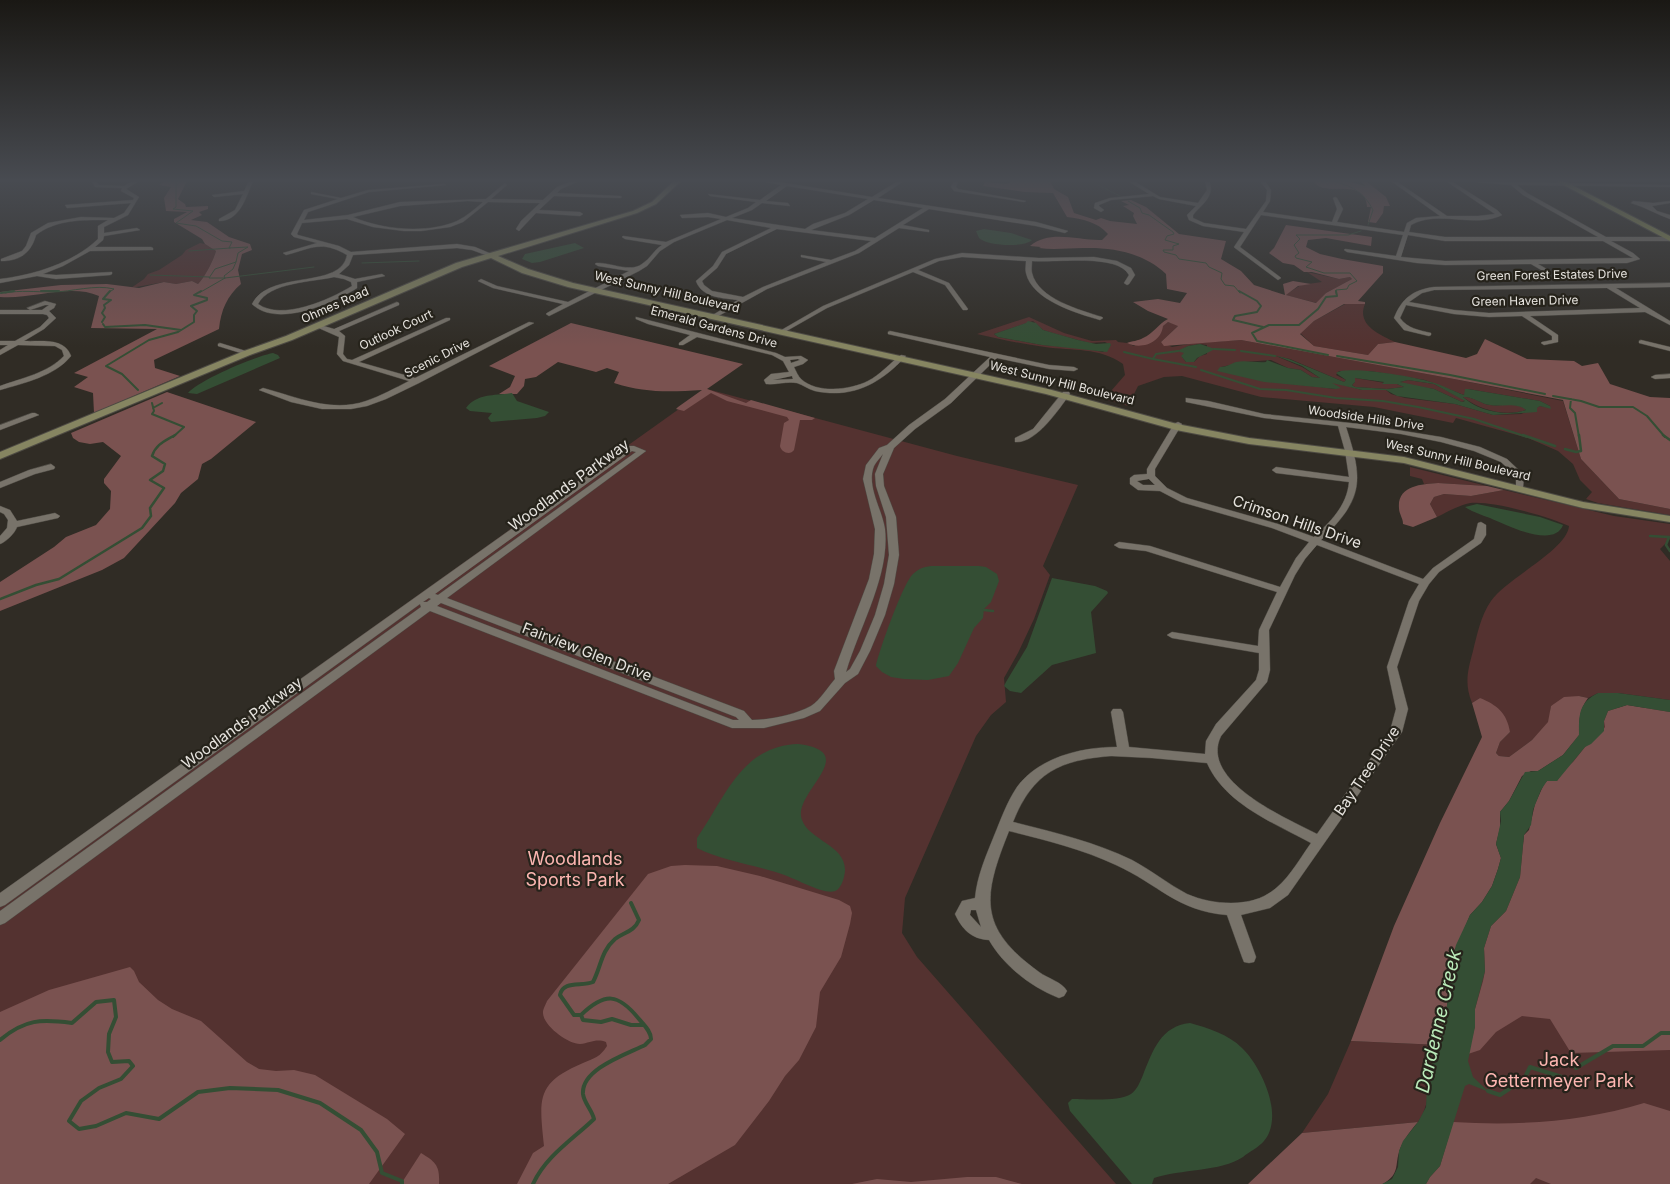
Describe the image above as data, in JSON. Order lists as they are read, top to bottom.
{
  "streets": {
    "street": [
      "Green Forest Estates Drive",
      "West Sunny Hill Boulevard",
      "Green Haven Drive",
      "Ohmes Road",
      "Emerald Gardens Drive",
      "Outlook Court",
      "Scenic Drive",
      "Woodside Hills Drive",
      "Woodlands Parkway",
      "Crimson Hills Drive",
      "Fairview Glen Drive",
      "Bay Tree Drive"
    ]
  },
  "crossings": [
    ["Green Forest Estates Drive", "Green Haven Drive"],
    ["West Sunny Hill Boulevard", "Ohmes Road"],
    ["West Sunny Hill Boulevard", "Emerald Gardens Drive"],
    ["West Sunny Hill Boulevard", "Woodside Hills Drive"],
    ["West Sunny Hill Boulevard", "Fairview Glen Drive"],
    ["Woodlands Parkway", "Fairview Glen Drive"],
    ["Crimson Hills Drive", "Bay Tree Drive"]
  ],
  "water": ["Dardenne Creek"],
  "parks": ["Woodlands Sports Park", "Jack Gettermeyer Park"]
}
